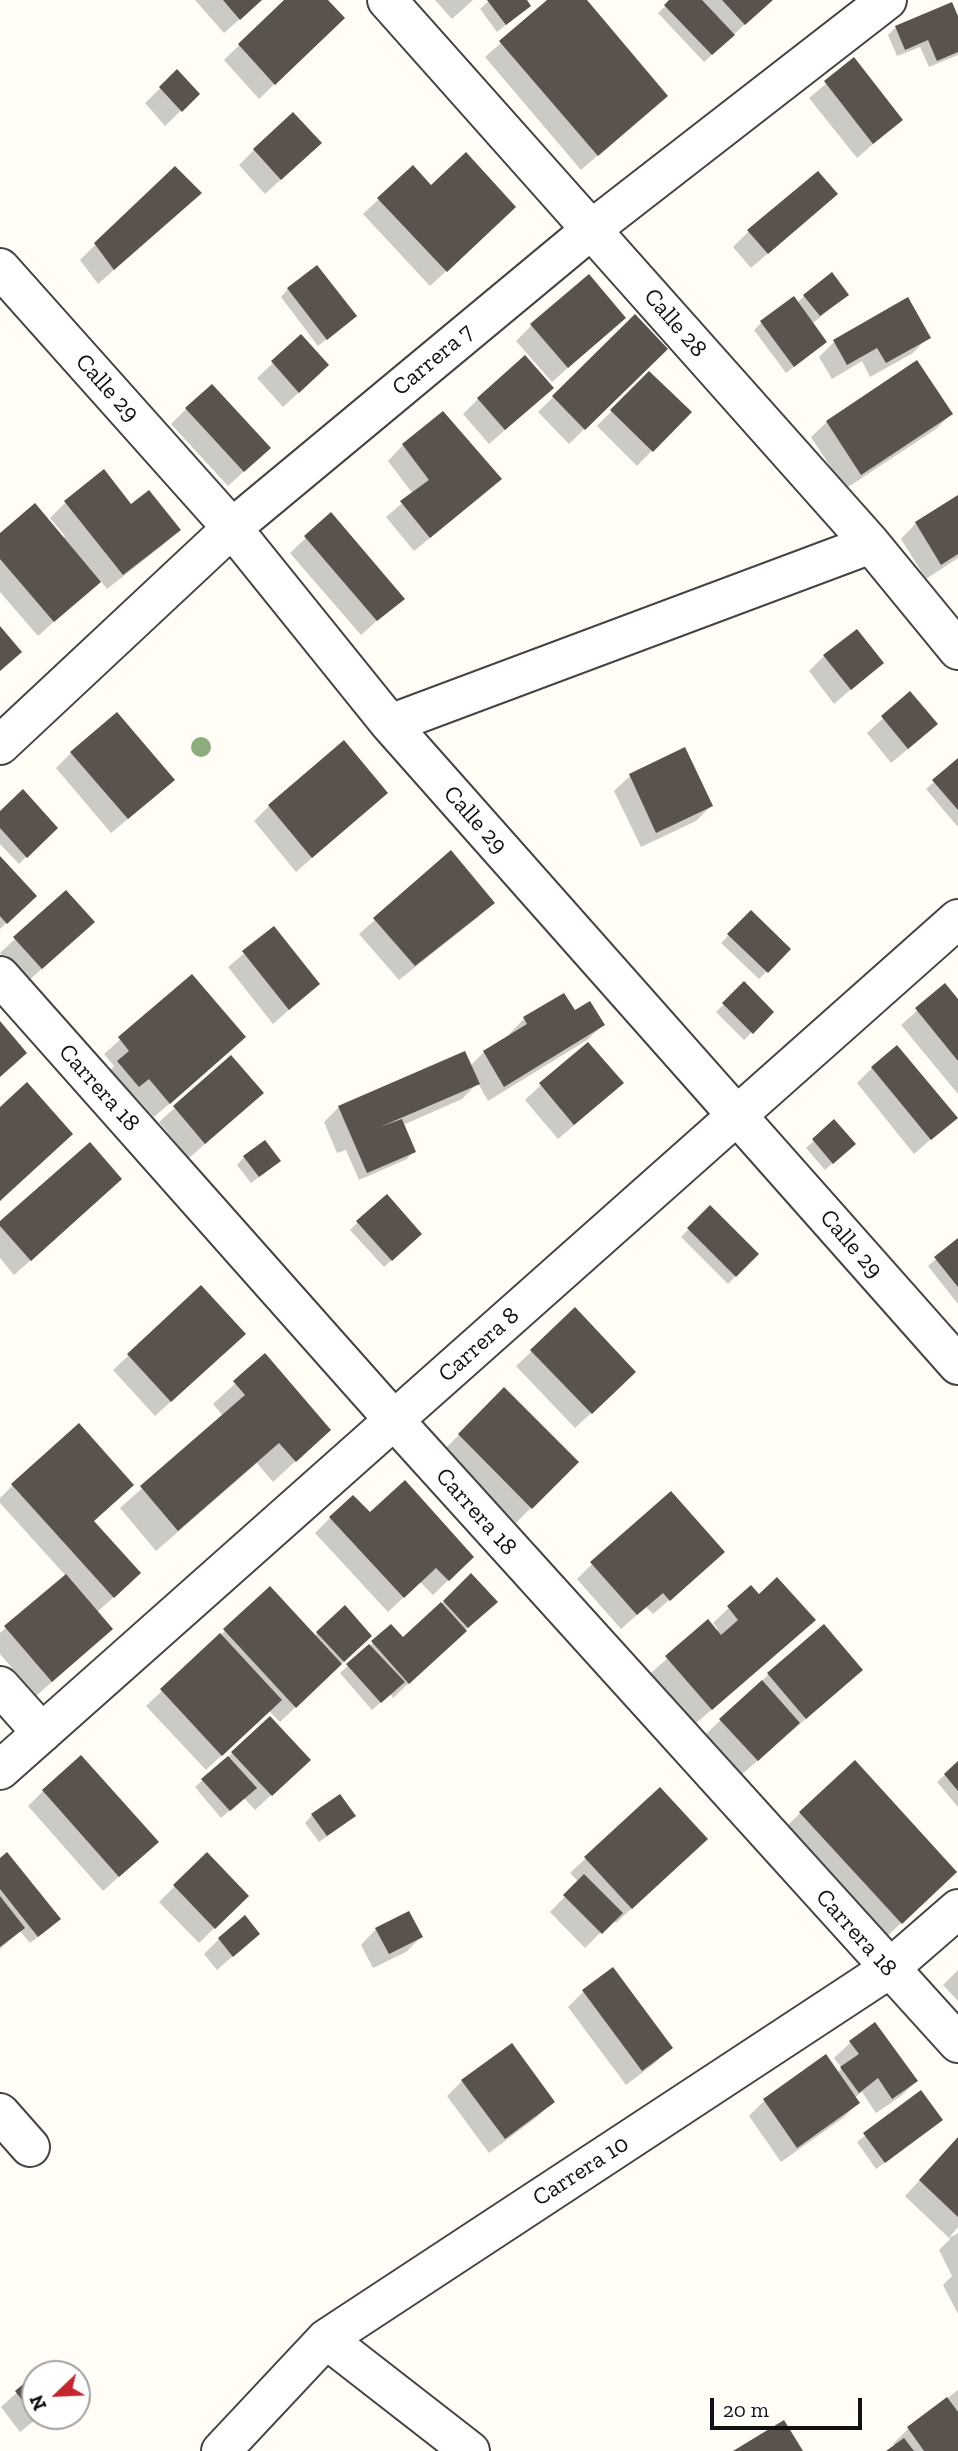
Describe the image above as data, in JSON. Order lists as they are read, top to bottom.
{
  "streets": {
    "street": [
      "Calle 28",
      "Carrera 7",
      "Calle 29",
      "Carrera 18",
      "Carrera 8",
      "Carrera 10"
    ]
  },
  "crossings": [
    ["Calle 28", "Carrera 7"],
    ["Carrera 7", "Calle 29"],
    ["Calle 29", "Carrera 8"],
    ["Carrera 18", "Carrera 8"],
    ["Carrera 18", "Carrera 10"]
  ],
  "scale_bar": "20 m",
  "north": "bottom left"
}
